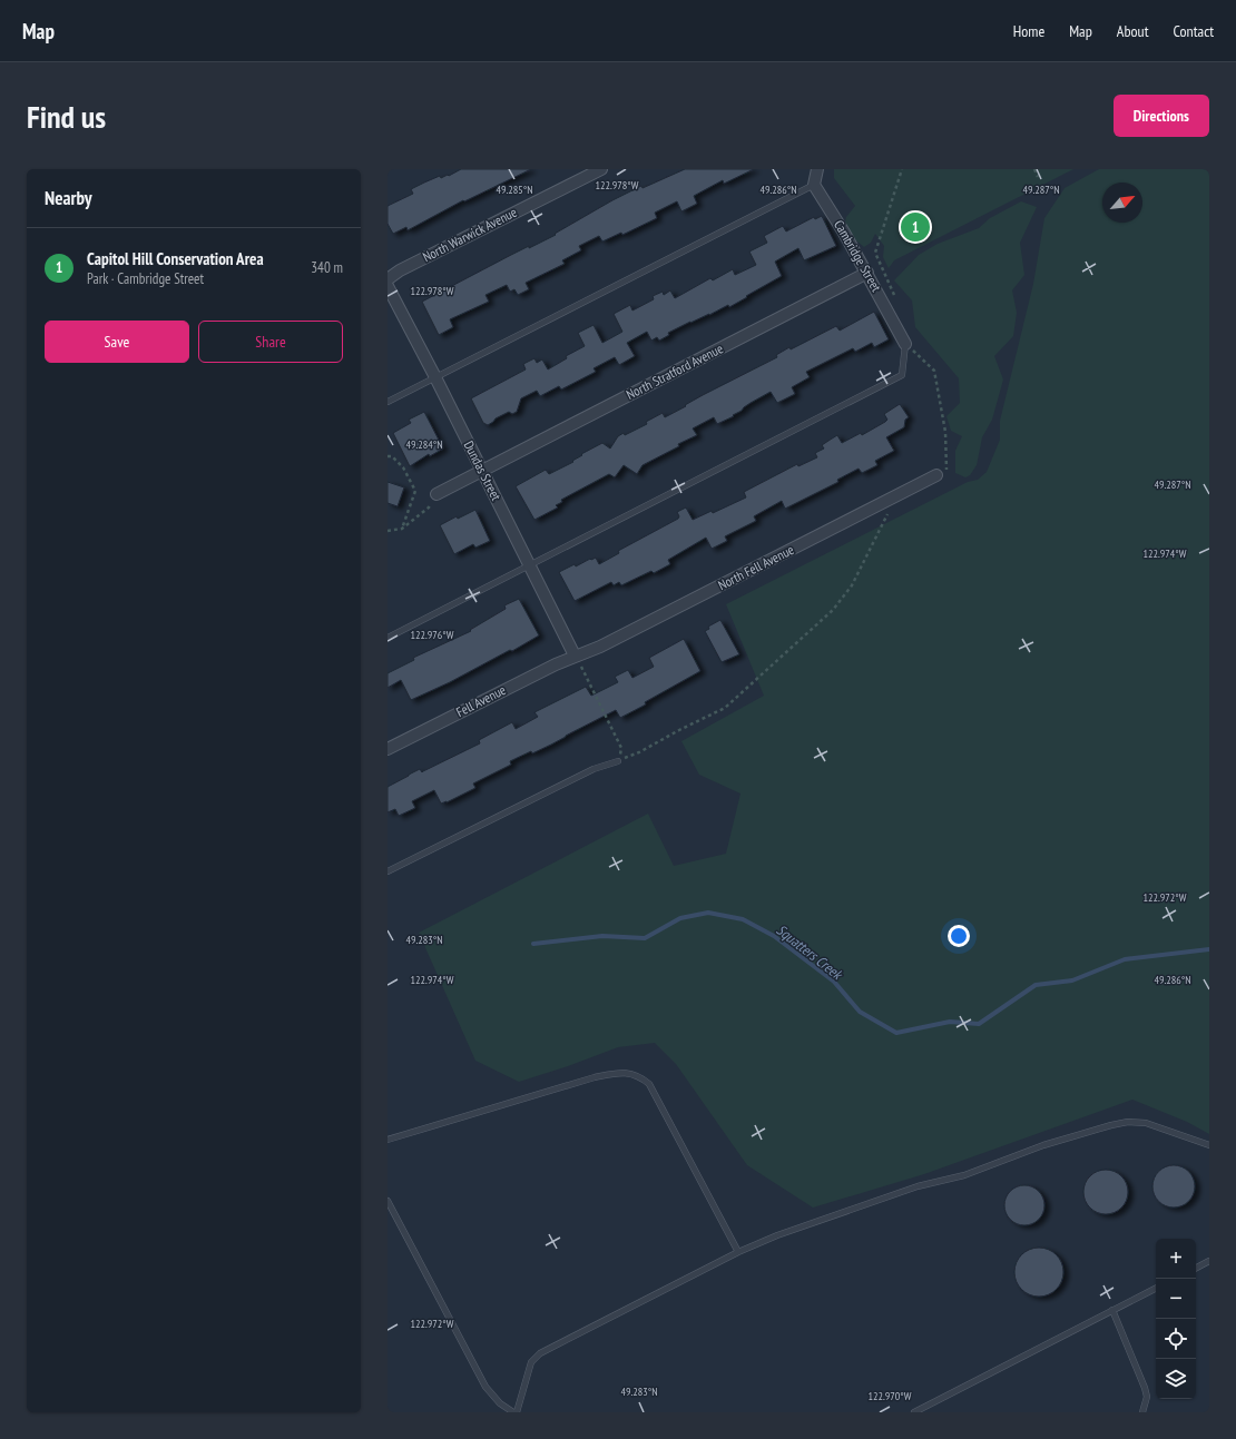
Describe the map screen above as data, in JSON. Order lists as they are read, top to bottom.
{
  "streets": {
    "street": [
      "North Warwick Avenue",
      "Cambridge Street",
      "North Stratford Avenue",
      "Dundas Street",
      "North Fell Avenue",
      "Fell Avenue"
    ]
  },
  "crossings": [
    ["Cambridge Street", "North Stratford Avenue"],
    ["North Stratford Avenue", "Dundas Street"],
    ["Dundas Street", "North Fell Avenue"],
    ["Dundas Street", "Fell Avenue"],
    ["North Fell Avenue", "Fell Avenue"]
  ],
  "water": ["Squatters Creek"],
  "north": "top right",
  "page": {
    "header": "Map",
    "nav": [
      "Home",
      "Map",
      "About",
      "Contact"
    ],
    "buttons": [
      "Directions",
      ["Save", "Share"]
    ],
    "title": "Find us",
    "heading": "Nearby",
    "pins": "1",
    "list": [
      {
        "mark": "1",
        "name": "Capitol Hill Conservation Area",
        "note": "Park · Cambridge Street",
        "value": "340 m"
      }
    ],
    "map_buttons": ["+", "−"]
  },
  "coordinates": [
    "122.978°W",
    "49.285°N",
    "49.286°N",
    "49.287°N",
    "49.284°N",
    "122.974°W",
    "122.976°W",
    "122.972°W",
    "49.283°N",
    "122.970°W"
  ]
}
